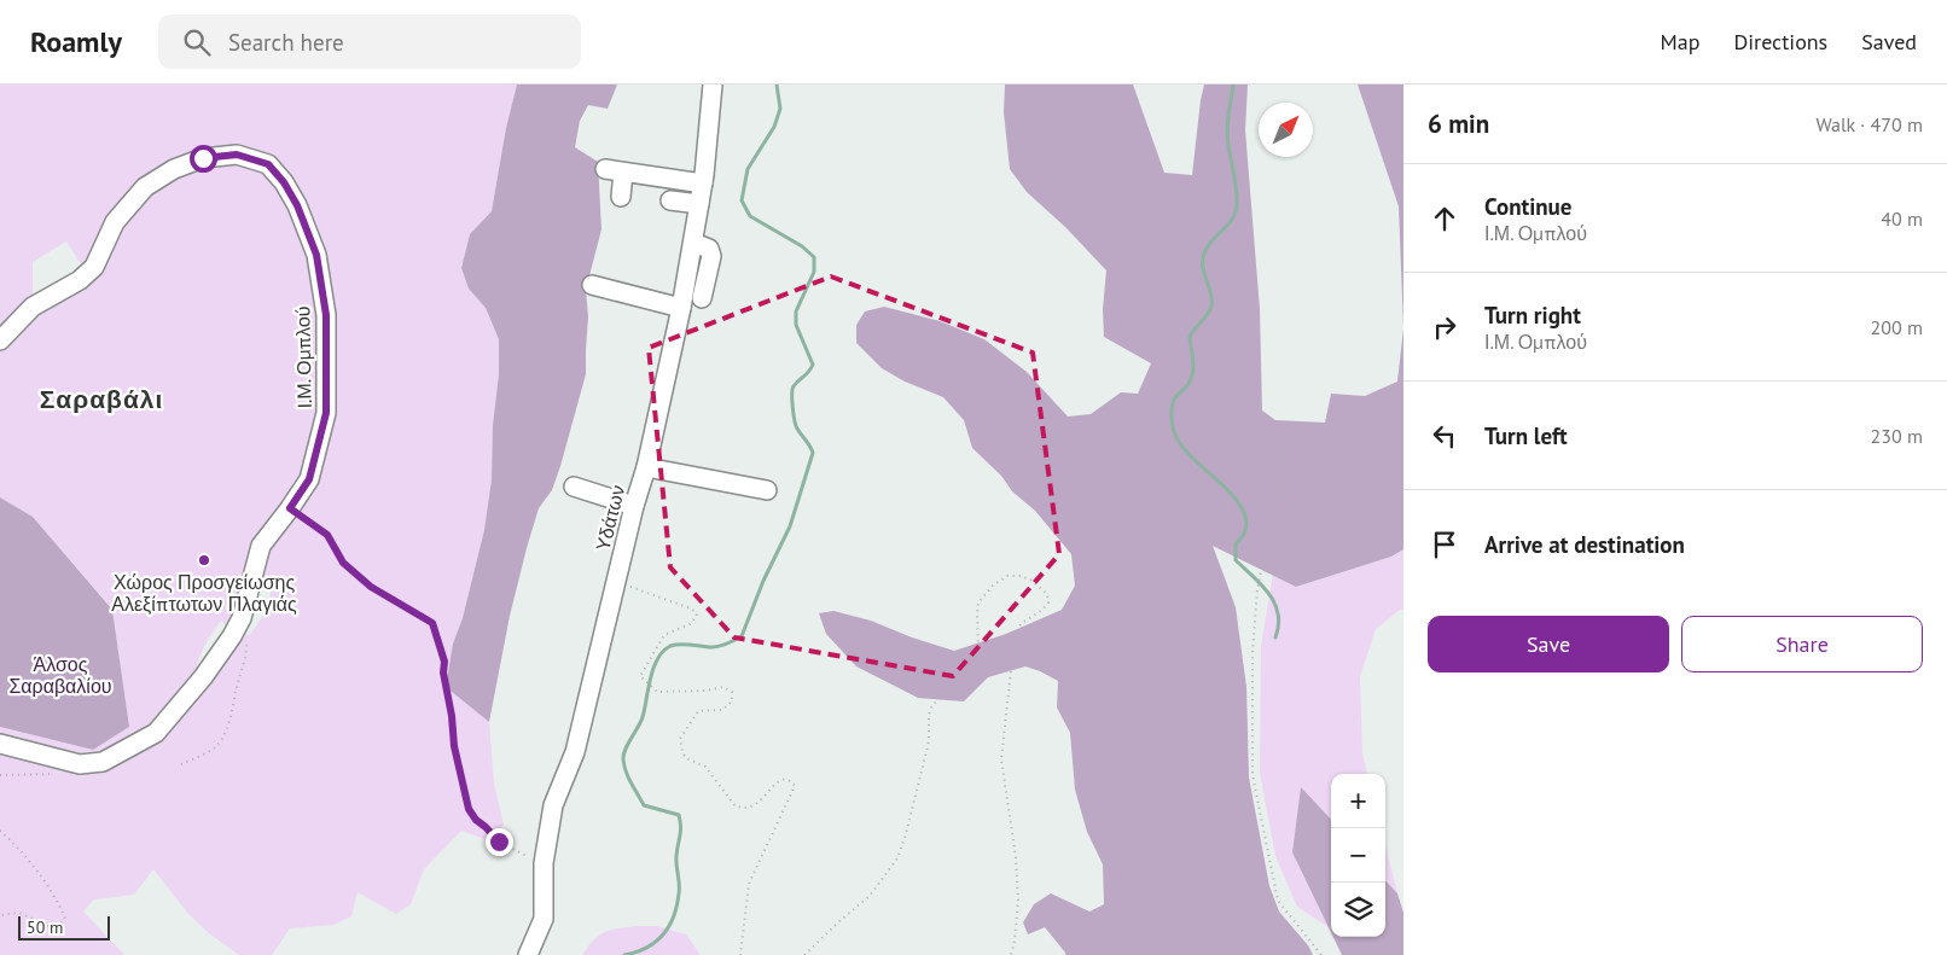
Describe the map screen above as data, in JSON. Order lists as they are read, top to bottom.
{
  "streets": {
    "street": ["Ι.Μ. Ομπλού", "Υδάτων"]
  },
  "districts": ["Σαραβάλι"],
  "parks": ["Άλσος Σαραβαλίου"],
  "places": ["Χώρος Προσγείωσης Αλεξίπτωτων Πλαγιάς"],
  "scale_bar": "50 m",
  "north": "top right",
  "page": {
    "header": "Roamly",
    "search": "Search here",
    "nav": ["Map", "Directions", "Saved"],
    "heading": ["6 min", "Walk · 470 m"],
    "list": [
      ["Continue", "Ι.Μ. Ομπλού", "40 m"],
      ["Turn right", "Ι.Μ. Ομπλού", "200 m"],
      ["Turn left", "230 m"],
      "Arrive at destination"
    ],
    "buttons": ["Save", "Share"],
    "map_buttons": ["+", "−"],
    "scale": "50 m"
  }
}
